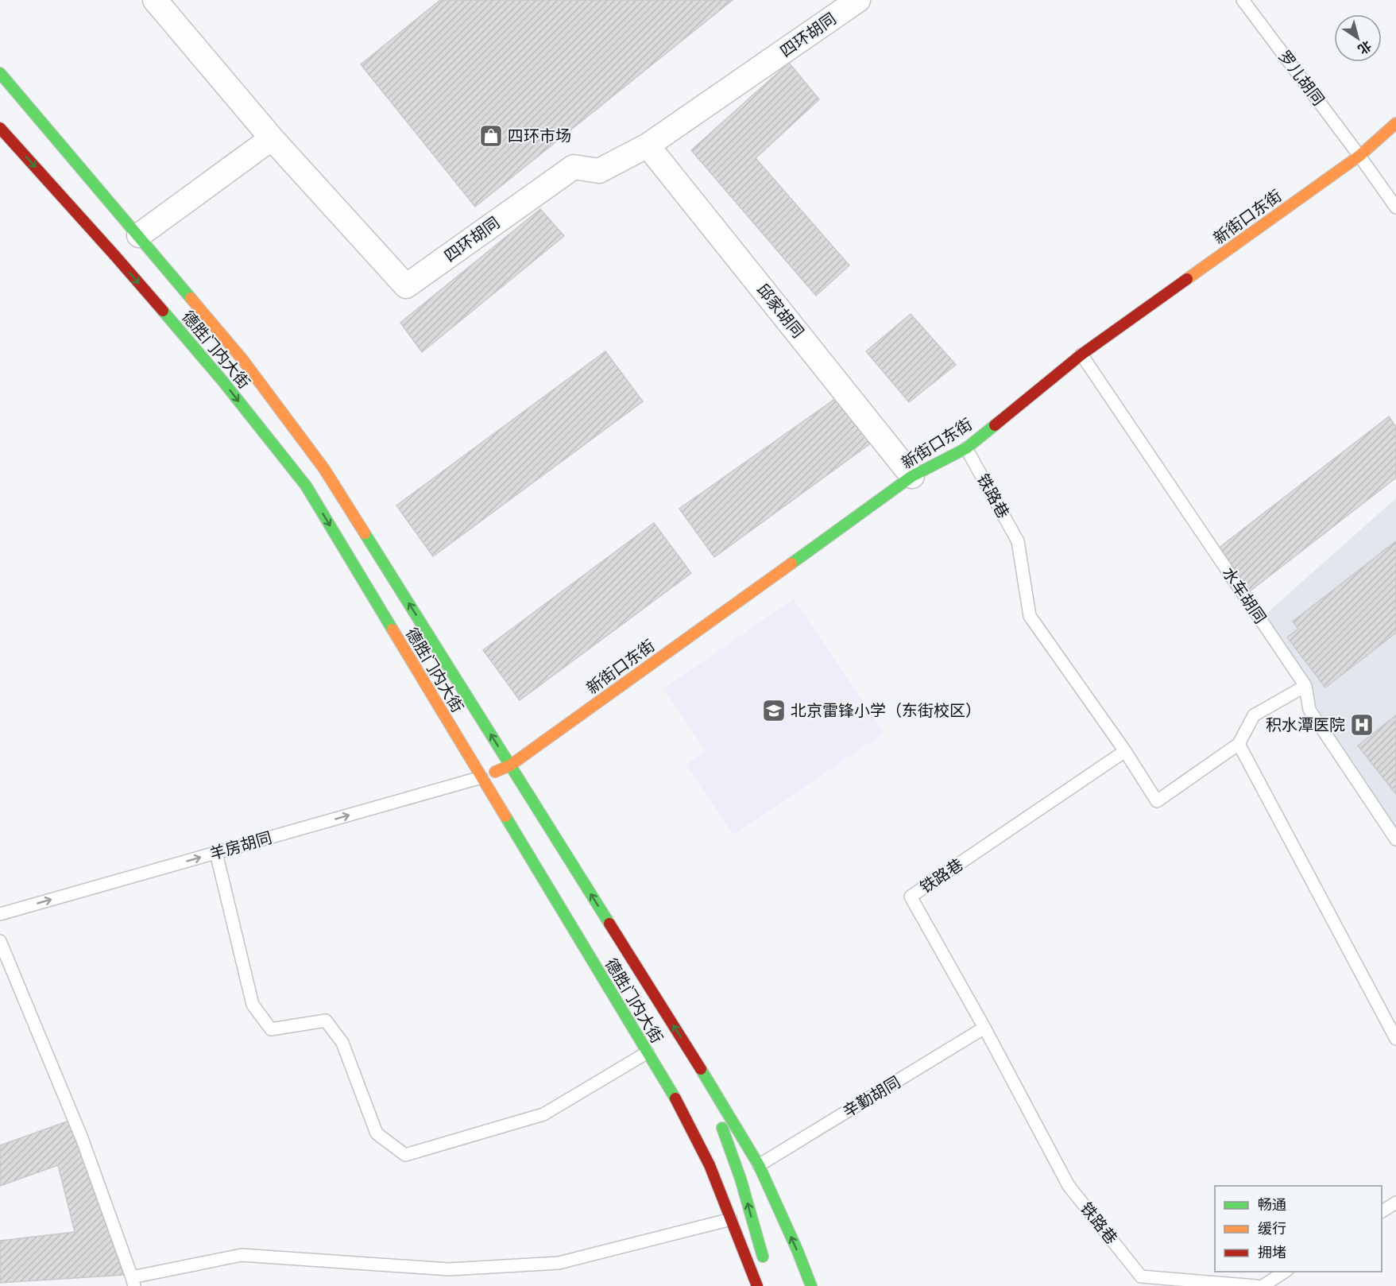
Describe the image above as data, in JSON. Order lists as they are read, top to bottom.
{
  "streets": {
    "main road": ["新街口东街", "德胜门内大街"],
    "street": ["四环胡同", "邱家胡同"],
    "lane": [
      "罗儿胡同",
      "铁路巷",
      "水车胡同",
      "羊房胡同",
      "辛勤胡同"
    ]
  },
  "crossings": [
    ["四环胡同", "邱家胡同"],
    ["罗儿胡同", "新街口东街"],
    ["新街口东街", "邱家胡同"],
    ["新街口东街", "德胜门内大街"],
    ["新街口东街", "铁路巷"],
    ["新街口东街", "水车胡同"],
    ["新街口东街", "羊房胡同"],
    ["德胜门内大街", "羊房胡同"],
    ["德胜门内大街", "辛勤胡同"],
    ["铁路巷", "辛勤胡同"]
  ],
  "one_way": ["羊房胡同"],
  "places": {
    "shop": ["四环市场"],
    "school or university": ["北京雷锋小学（东街校区）"],
    "hospital": ["积水潭医院"]
  },
  "legend": ["畅通", "缓行", "拥堵"],
  "north": "bottom right"
}
